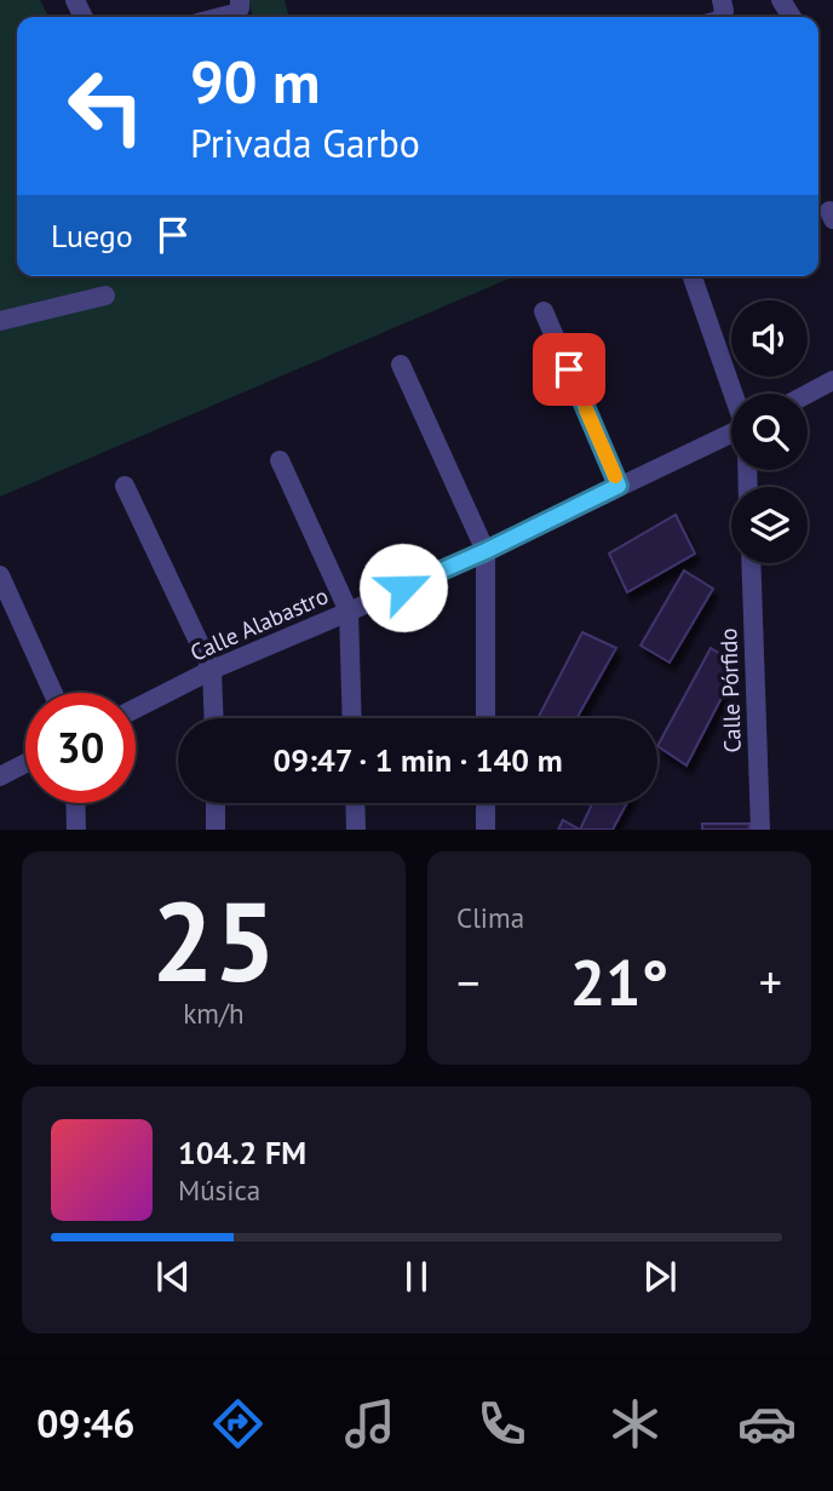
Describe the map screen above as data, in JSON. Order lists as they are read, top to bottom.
{
  "streets": {
    "street": ["Calle Alabastro", "Calle Pórfido"]
  },
  "page": {
    "turn": ["90 m", "Privada Garbo"],
    "then": "Luego",
    "limit": "30",
    "trip": "09:47 · 1 min · 140 m",
    "tile": [
      ["25", "km/h"],
      "Clima"
    ],
    "heat": ["−", "21°", "+"],
    "song": ["104.2 FM", "Música"],
    "tabs": "09:46"
  }
}
